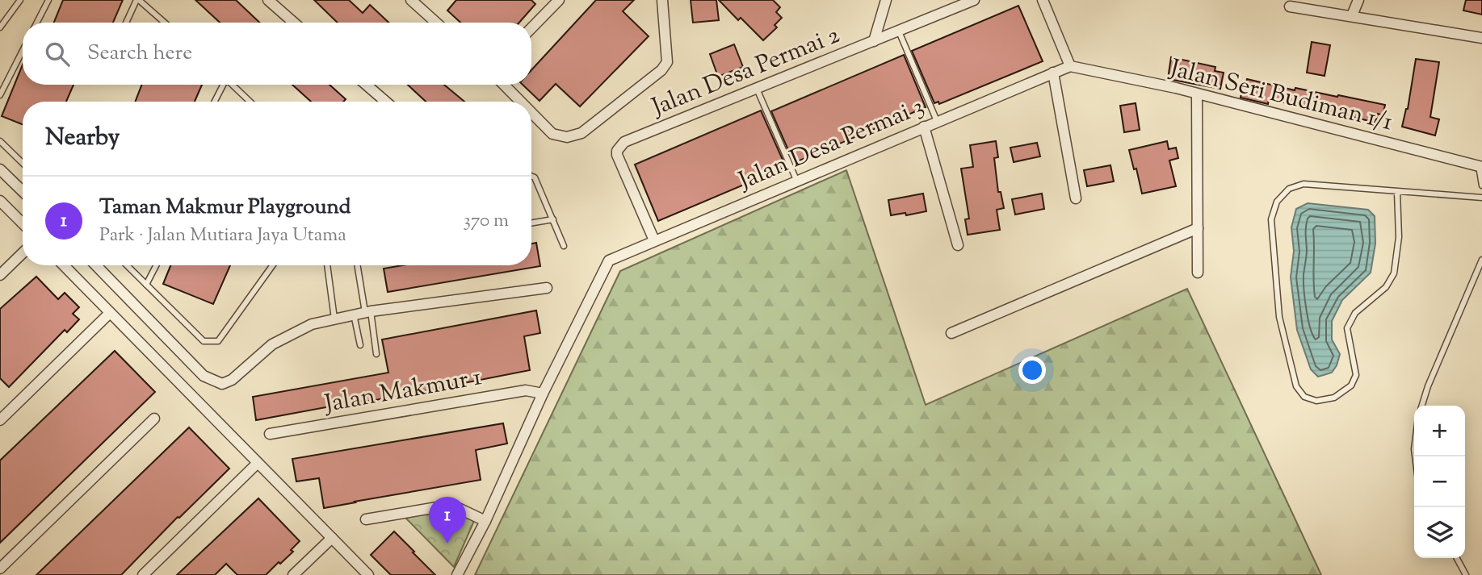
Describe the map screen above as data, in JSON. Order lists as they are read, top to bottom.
{
  "streets": {
    "street": [
      "Jalan Desa Permai 2",
      "Jalan Seri Budiman 1/1",
      "Jalan Desa Permai 3",
      "Jalan Makmur 1"
    ]
  },
  "crossings": [
    ["Jalan Desa Permai 2", "Jalan Desa Permai 3"],
    ["Jalan Seri Budiman 1/1", "Jalan Desa Permai 3"],
    ["Jalan Desa Permai 3", "Jalan Makmur 1"]
  ],
  "page": {
    "search": "Search here",
    "heading": "Nearby",
    "list": [
      {
        "mark": "1",
        "name": "Taman Makmur Playground",
        "note": "Park · Jalan Mutiara Jaya Utama",
        "value": "370 m"
      }
    ],
    "map_buttons": ["+", "−"],
    "pins": "1"
  }
}
